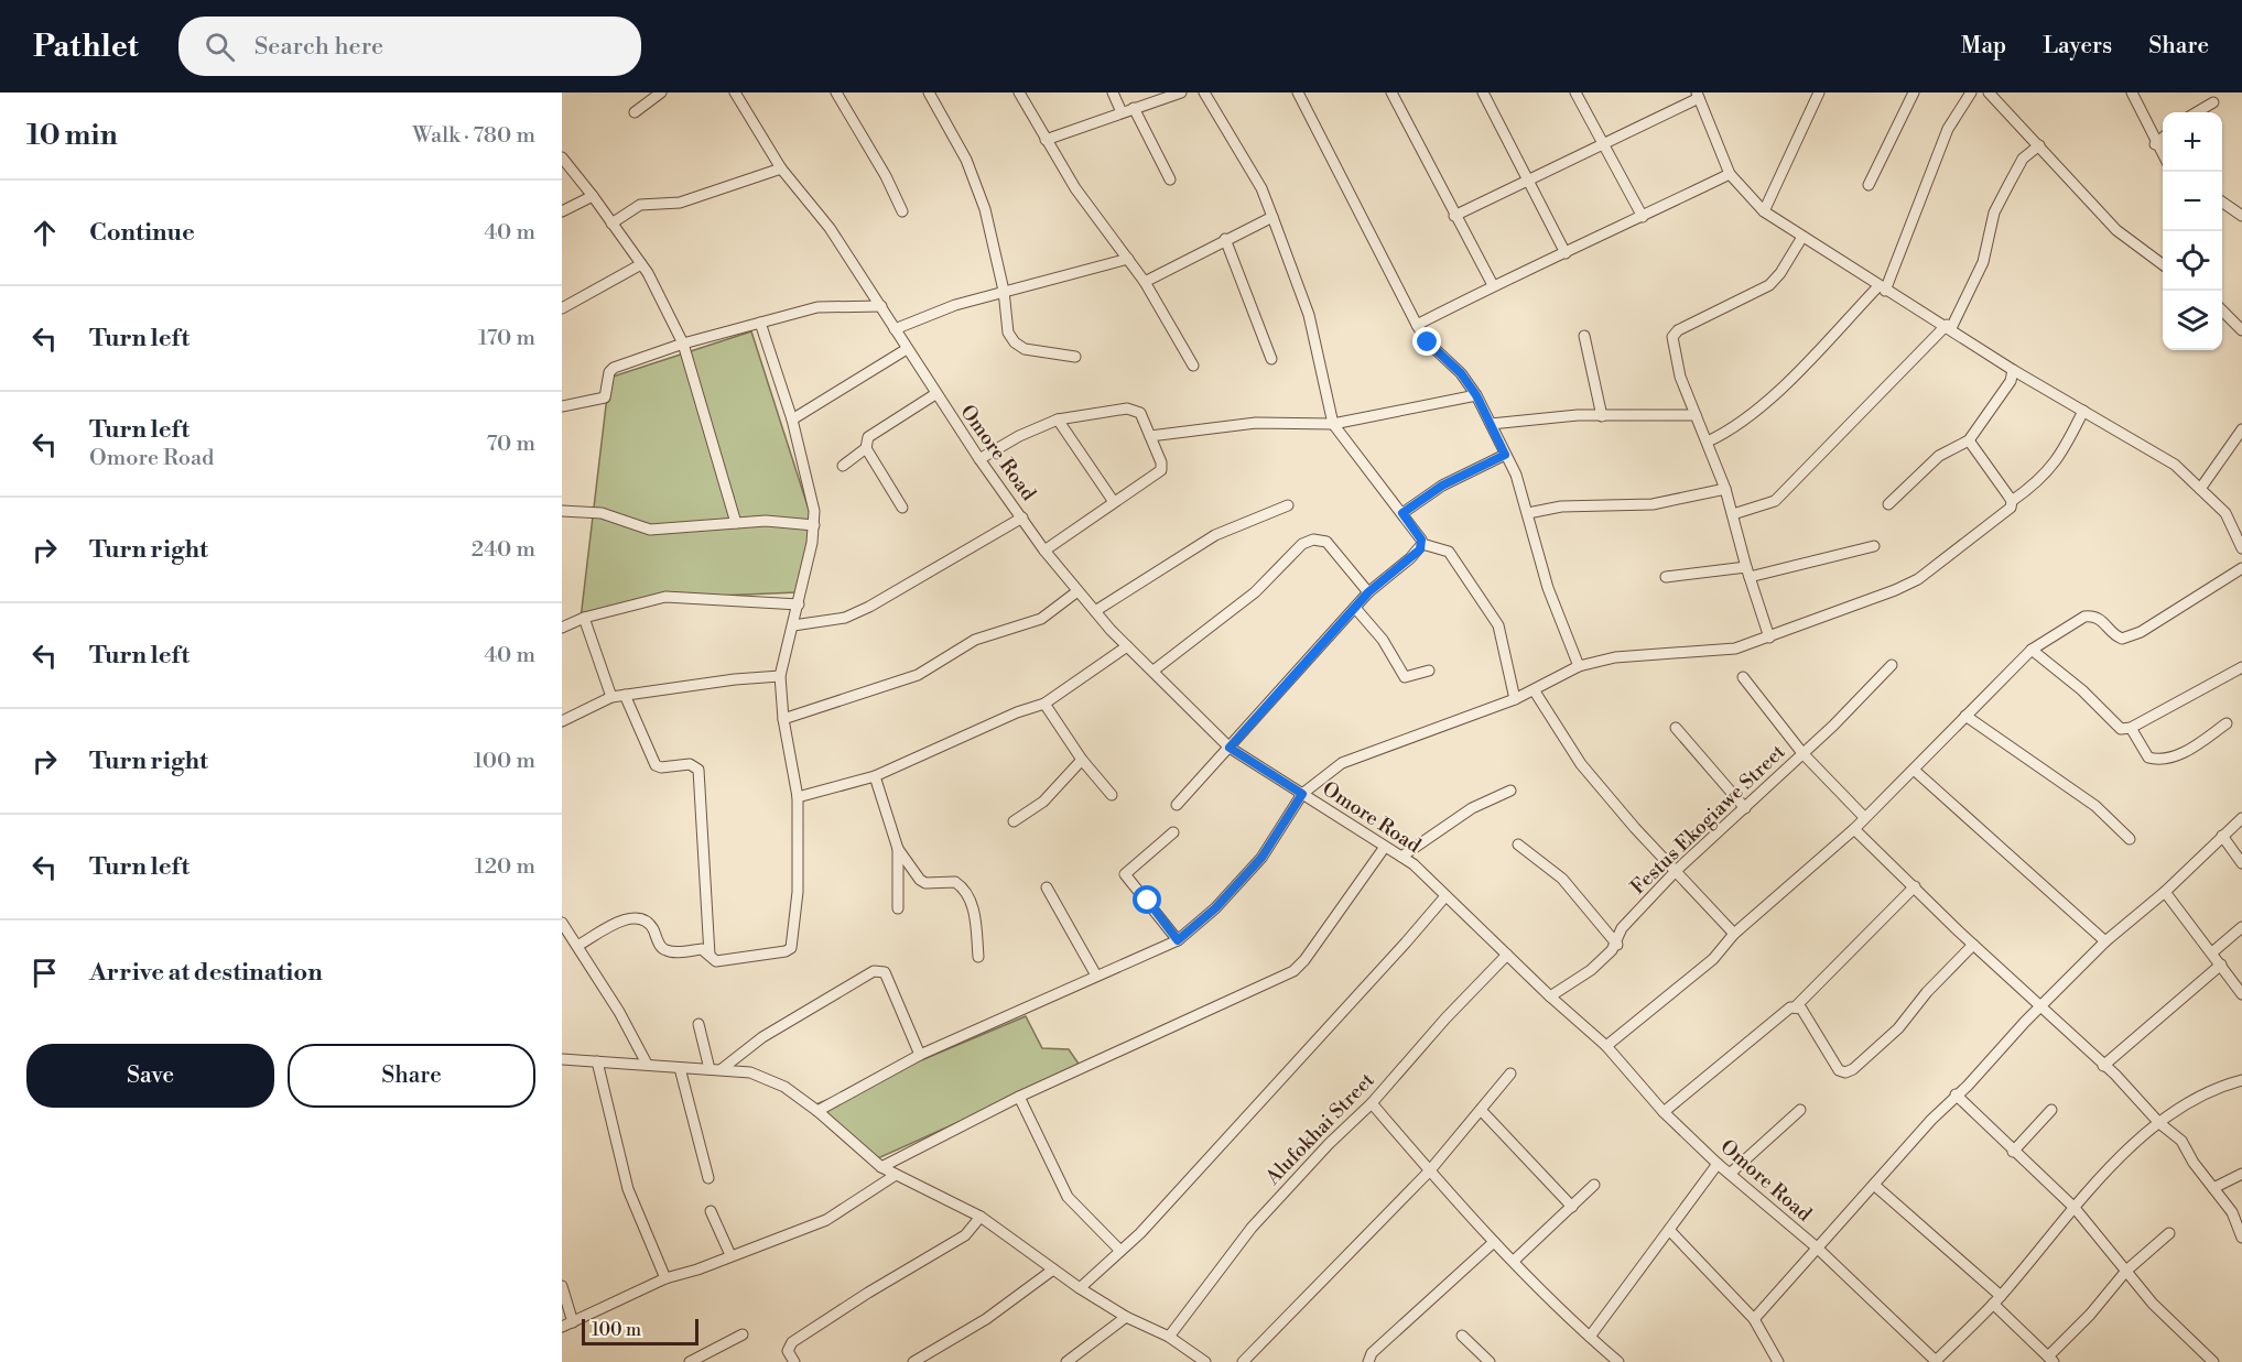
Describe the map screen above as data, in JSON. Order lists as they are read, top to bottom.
{
  "streets": {
    "street": ["Omore Road", "Festus Ekogiawe Street", "Alufokhai Street"]
  },
  "crossings": [
    ["Omore Road", "Festus Ekogiawe Street"],
    ["Omore Road", "Alufokhai Street"]
  ],
  "scale_bar": "100 m",
  "page": {
    "header": "Pathlet",
    "search": "Search here",
    "nav": ["Map", "Layers", "Share"],
    "heading": ["10 min", "Walk · 780 m"],
    "map_buttons": ["+", "−"],
    "list": [
      ["Continue", "40 m"],
      ["Turn left", "170 m"],
      ["Turn left", "Omore Road", "70 m"],
      ["Turn right", "240 m"],
      ["Turn left", "40 m"],
      ["Turn right", "100 m"],
      ["Turn left", "120 m"],
      "Arrive at destination"
    ],
    "buttons": ["Save", "Share"],
    "scale": "100 m"
  }
}
